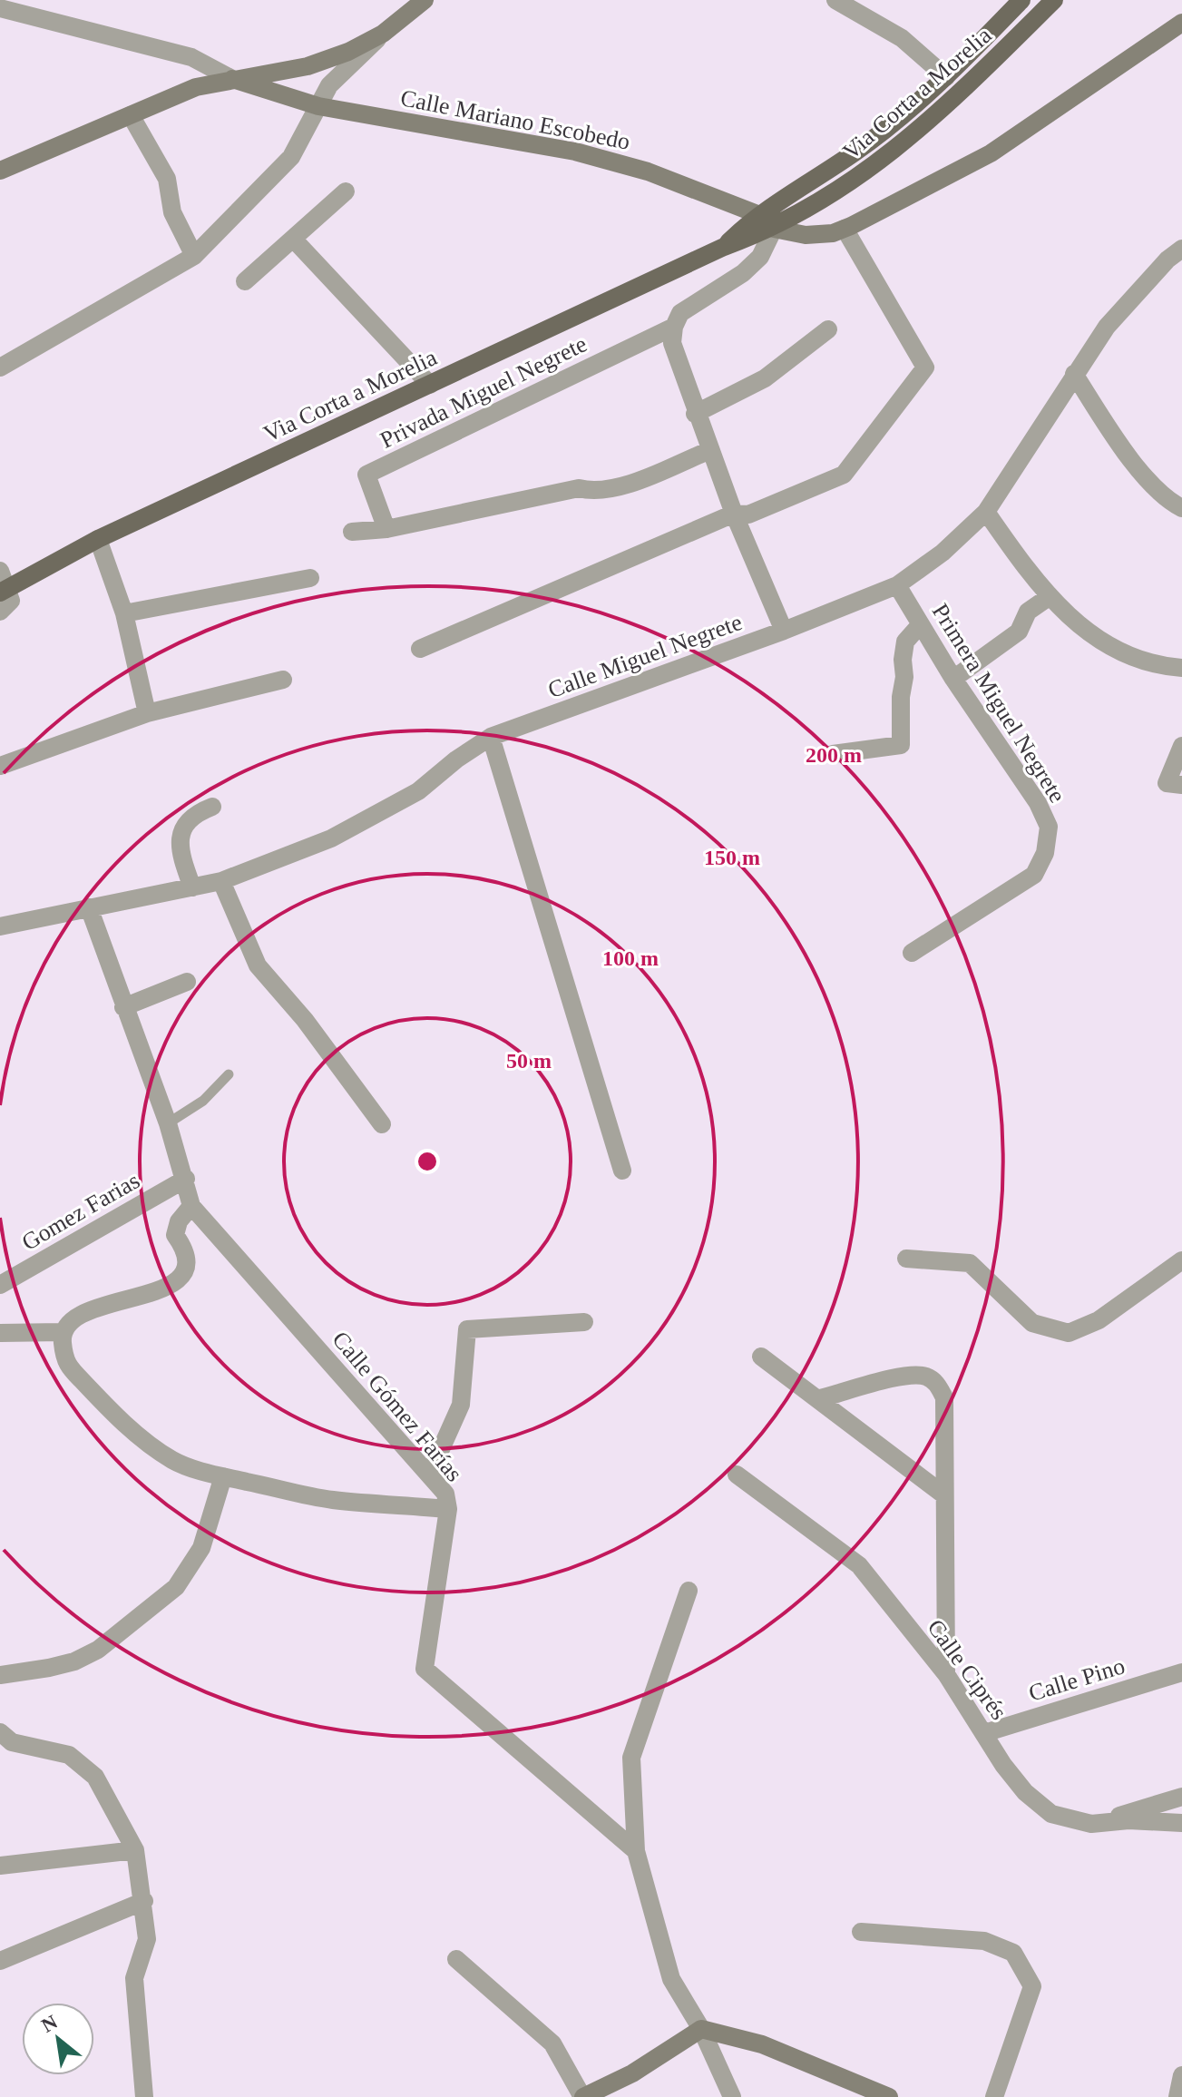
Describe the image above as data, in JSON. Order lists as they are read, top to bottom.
{
  "streets": {
    "main road": ["Via Corta a Morelia"],
    "street": [
      "Calle Mariano Escobedo",
      "Privada Miguel Negrete",
      "Calle Miguel Negrete",
      "Primera Miguel Negrete",
      "Gomez Farias",
      "Calle Gómez Farías",
      "Calle Ciprés",
      "Calle Pino"
    ]
  },
  "crossings": [
    ["Via Corta a Morelia", "Calle Mariano Escobedo"],
    ["Via Corta a Morelia", "Privada Miguel Negrete"],
    ["Calle Mariano Escobedo", "Privada Miguel Negrete"],
    ["Calle Miguel Negrete", "Primera Miguel Negrete"],
    ["Calle Ciprés", "Calle Pino"]
  ],
  "north": "top left",
  "rings": [
    "200 m",
    "150 m",
    "100 m",
    "50 m"
  ]
}
